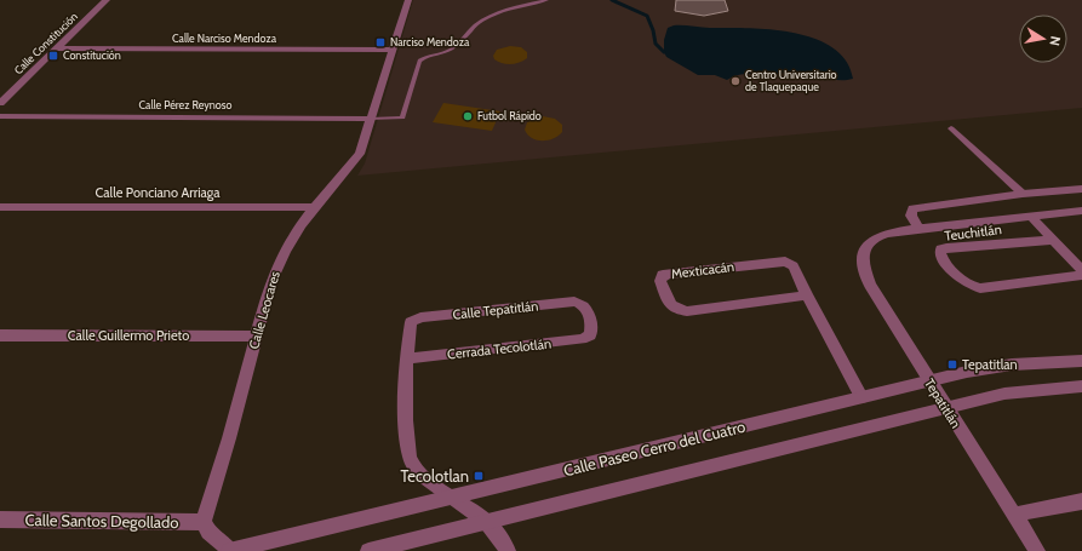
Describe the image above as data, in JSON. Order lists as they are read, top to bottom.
{
  "streets": {
    "street": [
      "Calle Narciso Mendoza",
      "Calle Constitución",
      "Calle Pérez Reynoso",
      "Calle Ponciano Arriaga",
      "Teuchitlán",
      "Mexticacán",
      "Calle Leocares",
      "Calle Tepatitlán",
      "Calle Guillermo Prieto",
      "Cerrada Tecolotlán",
      "Tepatitlán",
      "Calle Paseo Cerro del Cuatro",
      "Calle Santos Degollado"
    ]
  },
  "crossings": [
    ["Calle Narciso Mendoza", "Calle Constitución"],
    ["Calle Narciso Mendoza", "Calle Leocares"],
    ["Calle Pérez Reynoso", "Calle Leocares"],
    ["Calle Ponciano Arriaga", "Calle Leocares"],
    ["Mexticacán", "Calle Paseo Cerro del Cuatro"],
    ["Calle Leocares", "Calle Guillermo Prieto"],
    ["Calle Leocares", "Calle Santos Degollado"],
    ["Calle Tepatitlán", "Cerrada Tecolotlán"],
    ["Tepatitlán", "Calle Paseo Cerro del Cuatro"]
  ],
  "places": {
    "transit": [
      "Narciso Mendoza",
      "Constitución",
      "Tepatitlan",
      "Tecolotlan"
    ],
    "other": ["Centro Universitario de Tlaquepaque", "Futbol Rápido"]
  },
  "north": "right"
}
